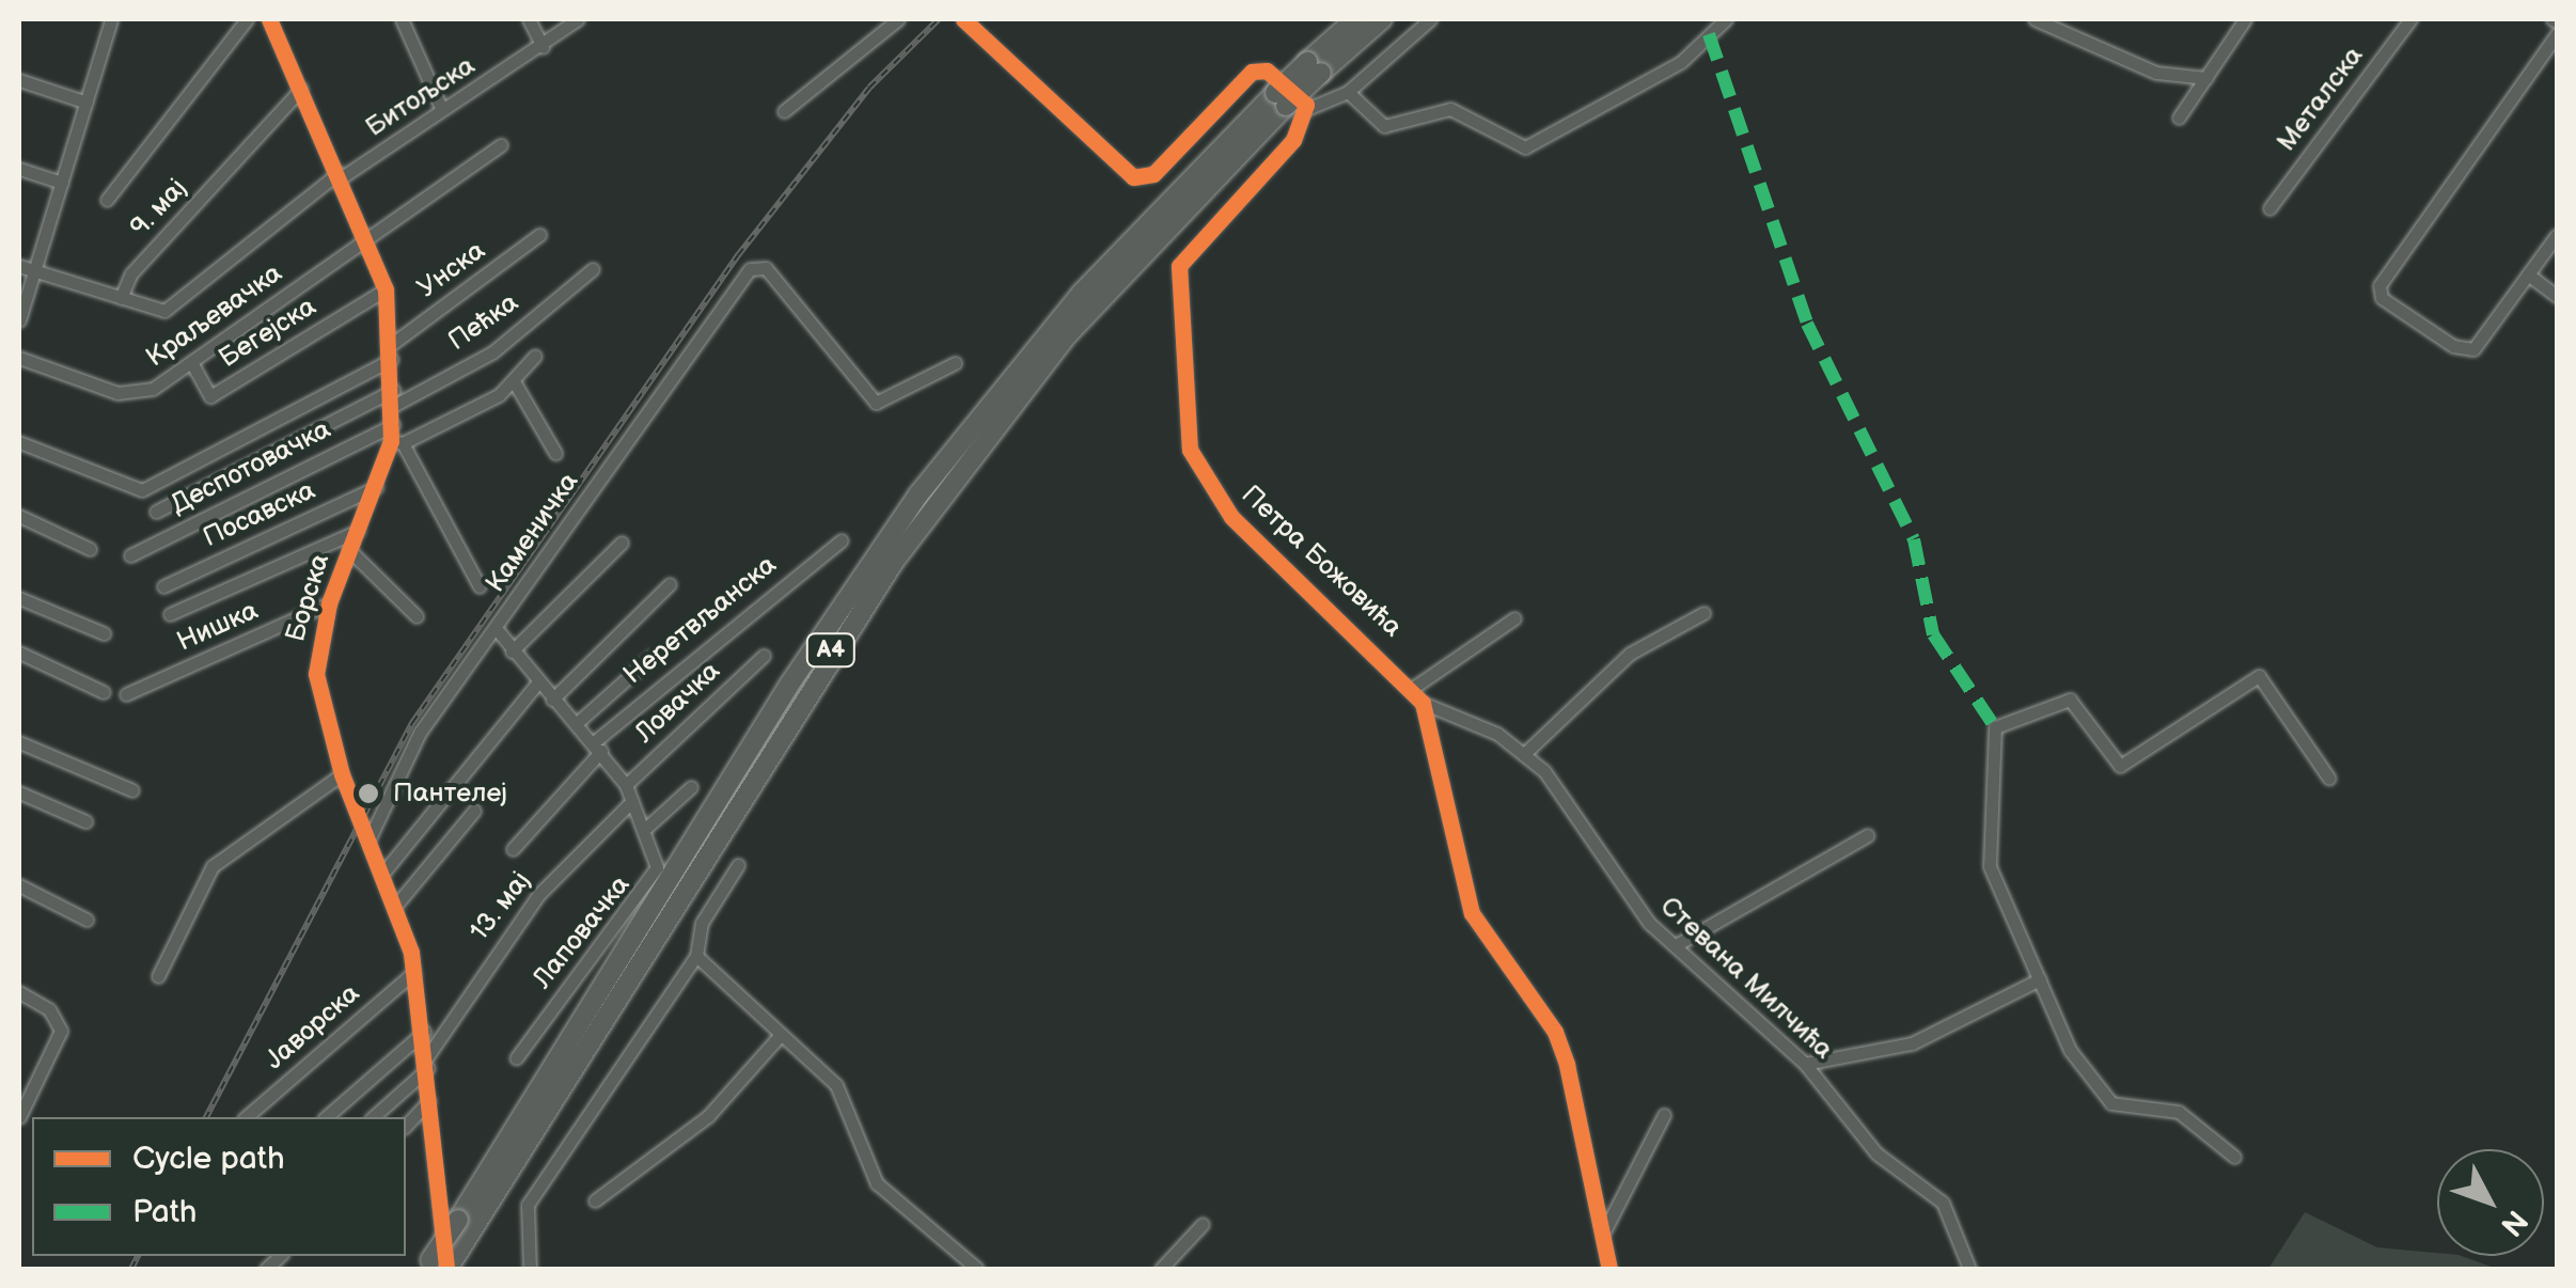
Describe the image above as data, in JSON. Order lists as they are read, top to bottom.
{
  "streets": {
    "highway": ["A4"],
    "street": [
      "Битољска",
      "Металска",
      "9. мај",
      "Унска",
      "Краљевачка",
      "Пећка",
      "Бегејска",
      "Деспотовачка",
      "Посавска",
      "Каменичка",
      "Петра Божовића",
      "Борска",
      "Неретвљанска",
      "Нишка",
      "Ловачка",
      "13. мај",
      "Лаповачка",
      "Стевана Милчића",
      "Јаворска"
    ]
  },
  "crossings": [
    ["Битољска", "9. мај"],
    ["Битољска", "Борска"],
    ["9. мај", "Борска"],
    ["Унска", "Борска"],
    ["Краљевачка", "Бегејска"],
    ["Краљевачка", "Борска"],
    ["Пећка", "Борска"],
    ["Бегејска", "Борска"],
    ["Деспотовачка", "Борска"],
    ["Посавска", "Борска"],
    ["Каменичка", "Борска"],
    ["Каменичка", "Лаповачка"],
    ["Петра Божовића", "Стевана Милчића"],
    ["Борска", "Нишка"],
    ["Борска", "A4"],
    ["Борска", "13. мај"],
    ["Борска", "Јаворска"],
    ["Неретвљанска", "Лаповачка"],
    ["Ловачка", "Лаповачка"],
    ["13. мај", "Лаповачка"]
  ],
  "places": ["Пантелеј"],
  "legend": ["Cycle path", "Path"],
  "north": "bottom right"
}
